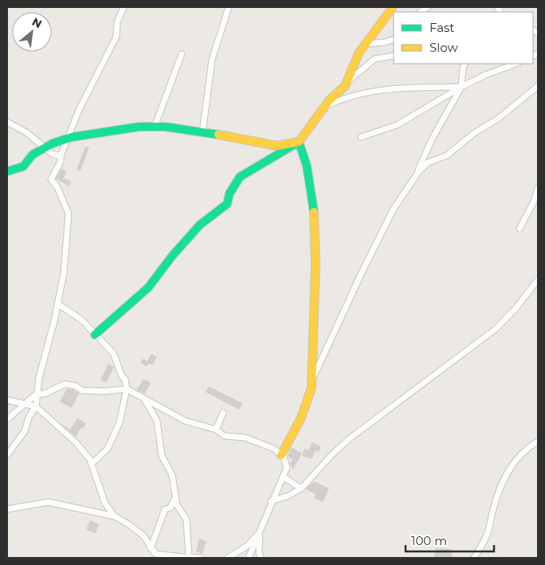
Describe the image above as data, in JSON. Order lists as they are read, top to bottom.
{
  "legend": ["Fast", "Slow"],
  "scale_bar": "100 m",
  "north": "top right"
}
